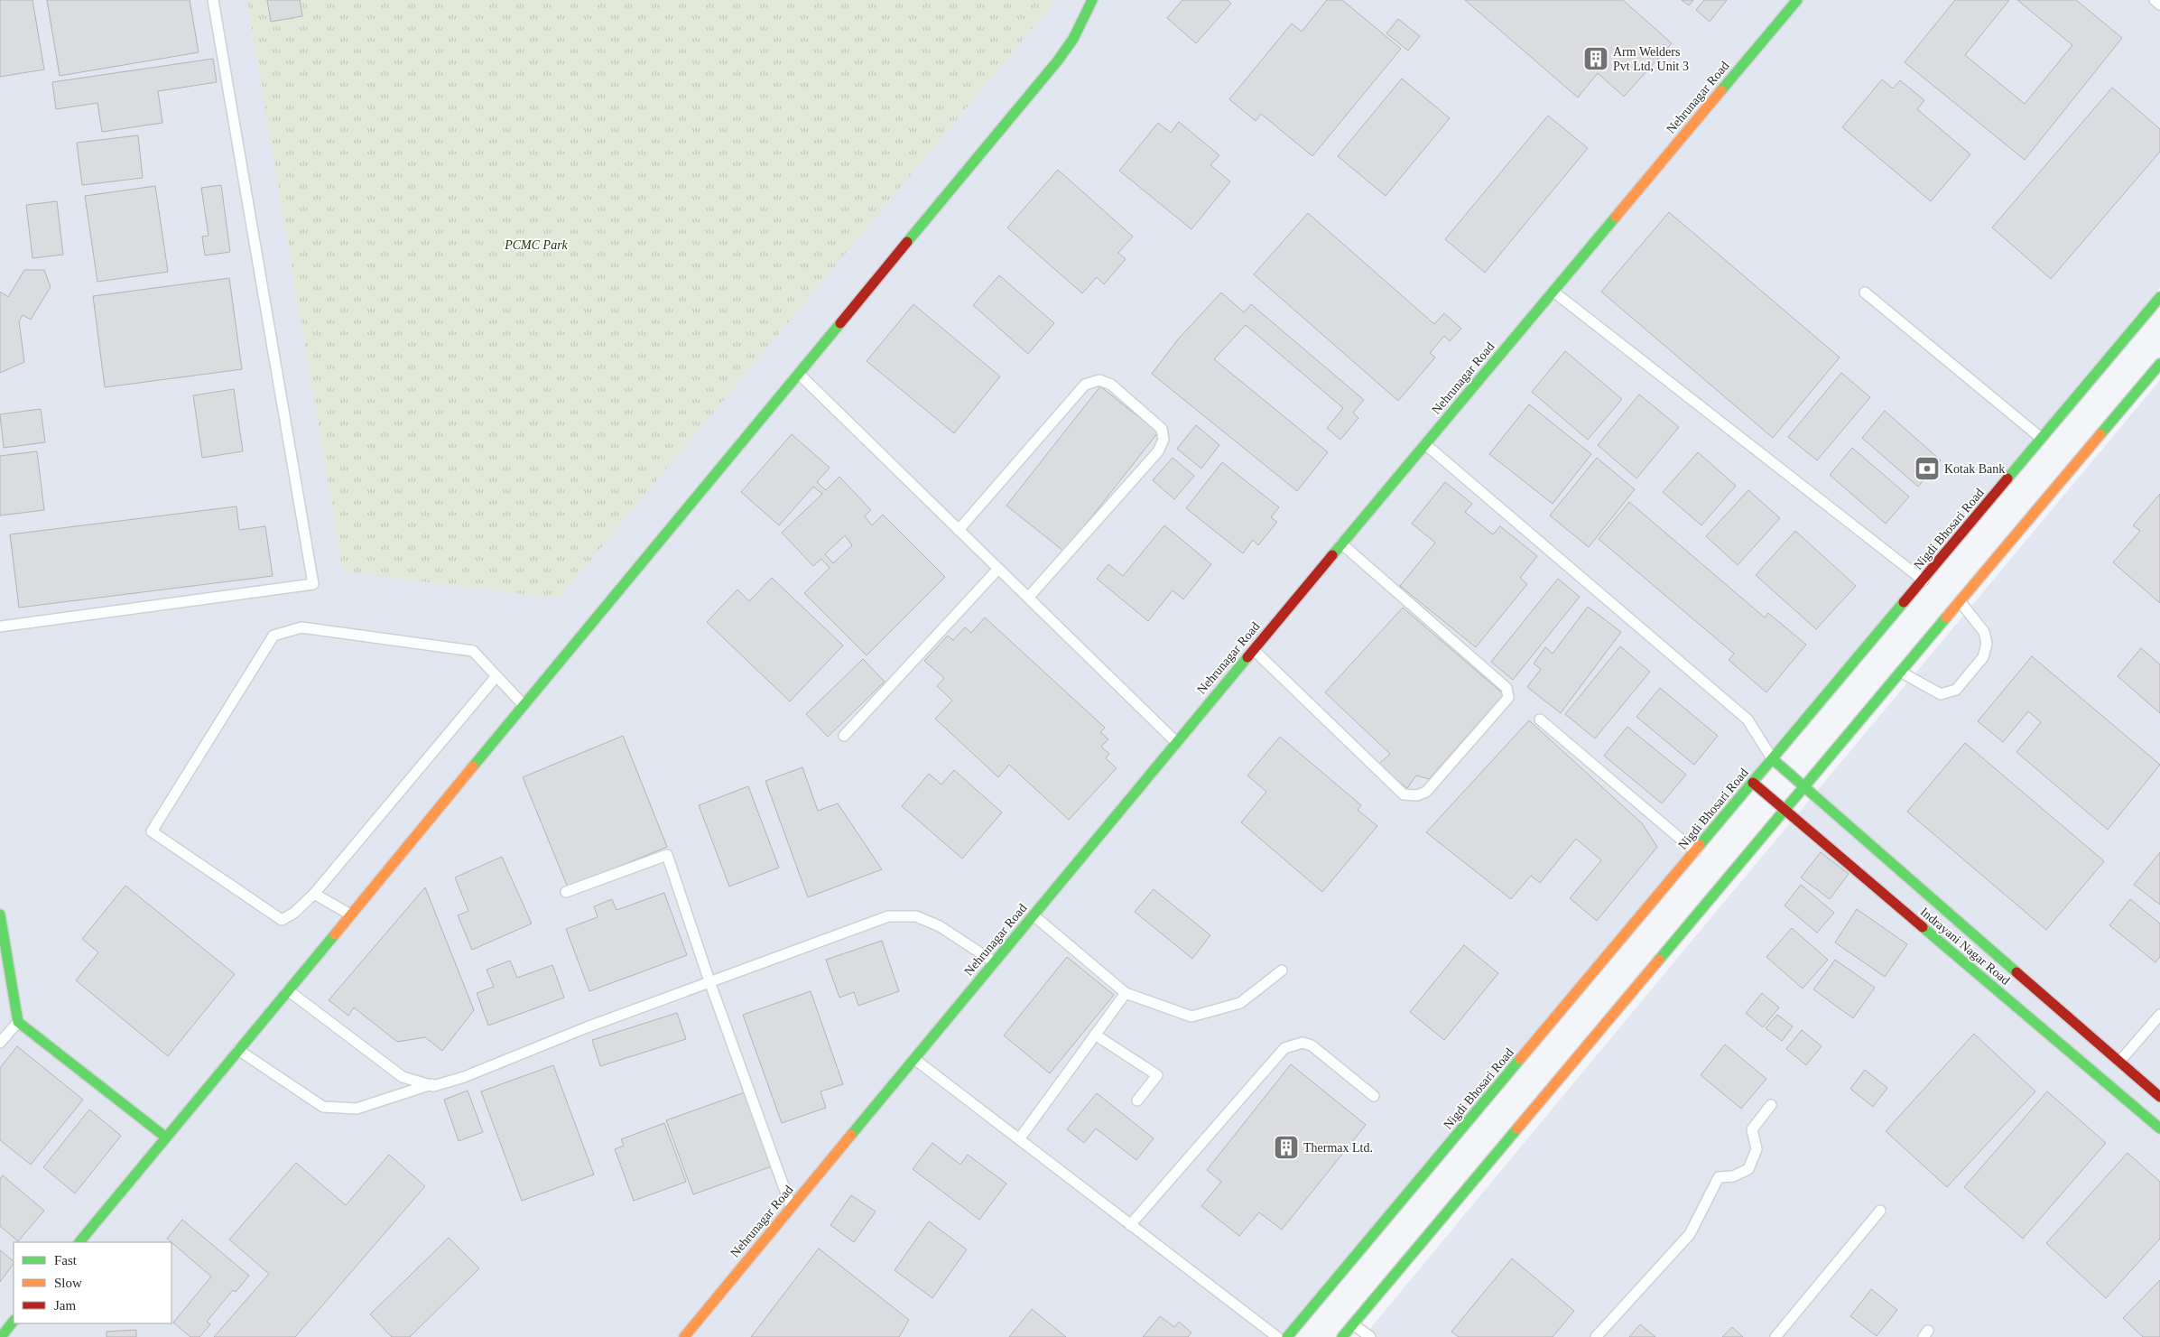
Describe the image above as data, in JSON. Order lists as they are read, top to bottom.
{
  "streets": {
    "main road": ["Nehrunagar Road", "Nigdi Bhosari Road", "Indrayani Nagar Road"]
  },
  "crossings": [
    ["Nigdi Bhosari Road", "Indrayani Nagar Road"]
  ],
  "parks": ["PCMC Park"],
  "places": {
    "building": ["Arm Welders Pvt Ltd, Unit 3", "Thermax Ltd."],
    "bank": ["Kotak Bank"]
  },
  "legend": ["Fast", "Slow", "Jam"]
}
